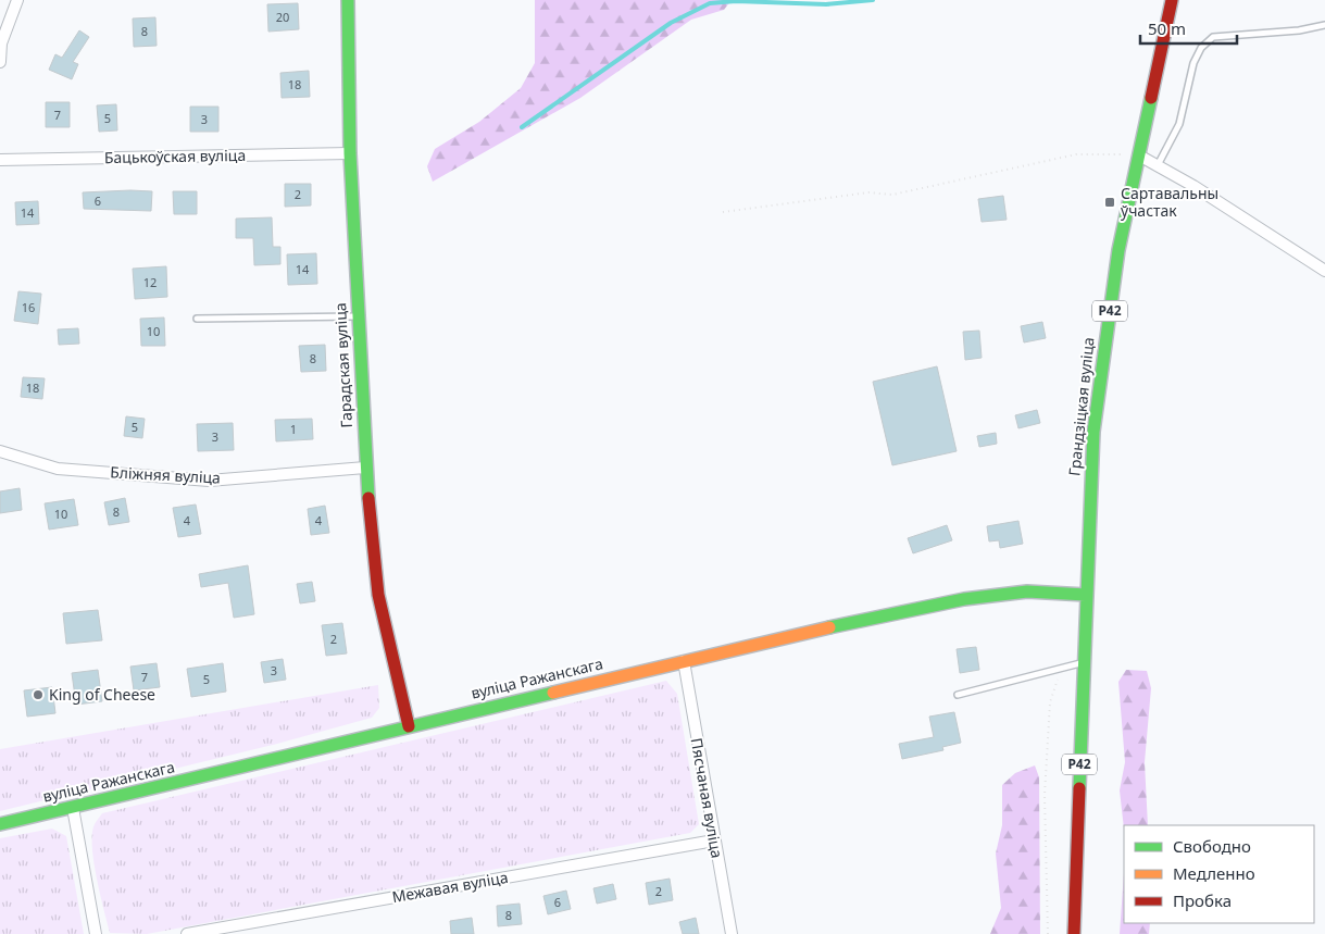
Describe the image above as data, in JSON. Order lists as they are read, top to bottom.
{
  "streets": {
    "street": [
      "Бацькоўская вуліца",
      "Р42",
      "Гарадская вуліца",
      "Грандзіцкая вуліца",
      "Бліжняя вуліца",
      "вуліца Ражанскага",
      "Пясчаная вуліца",
      "Межавая вуліца"
    ]
  },
  "crossings": [
    ["Бацькоўская вуліца", "Гарадская вуліца"],
    ["Р42", "Грандзіцкая вуліца"],
    ["Р42", "вуліца Ражанскага"],
    ["Гарадская вуліца", "Бліжняя вуліца"],
    ["Гарадская вуліца", "вуліца Ражанскага"],
    ["Грандзіцкая вуліца", "вуліца Ражанскага"],
    ["вуліца Ражанскага", "Пясчаная вуліца"],
    ["Пясчаная вуліца", "Межавая вуліца"]
  ],
  "places": {
    "transit": ["Сартавальны ўчастак"],
    "other": ["King of Cheese"]
  },
  "house_numbers": [
    "20",
    "8",
    "18",
    "7",
    "5",
    "3",
    "2",
    "6",
    "14",
    "14",
    "12",
    "16",
    "10",
    "8",
    "18",
    "5",
    "1",
    "3",
    "8",
    "10",
    "4",
    "4",
    "2",
    "3",
    "7",
    "5",
    "2",
    "6",
    "8"
  ],
  "legend": ["Свободно", "Медленно", "Пробка"],
  "scale_bar": "50 m"
}
